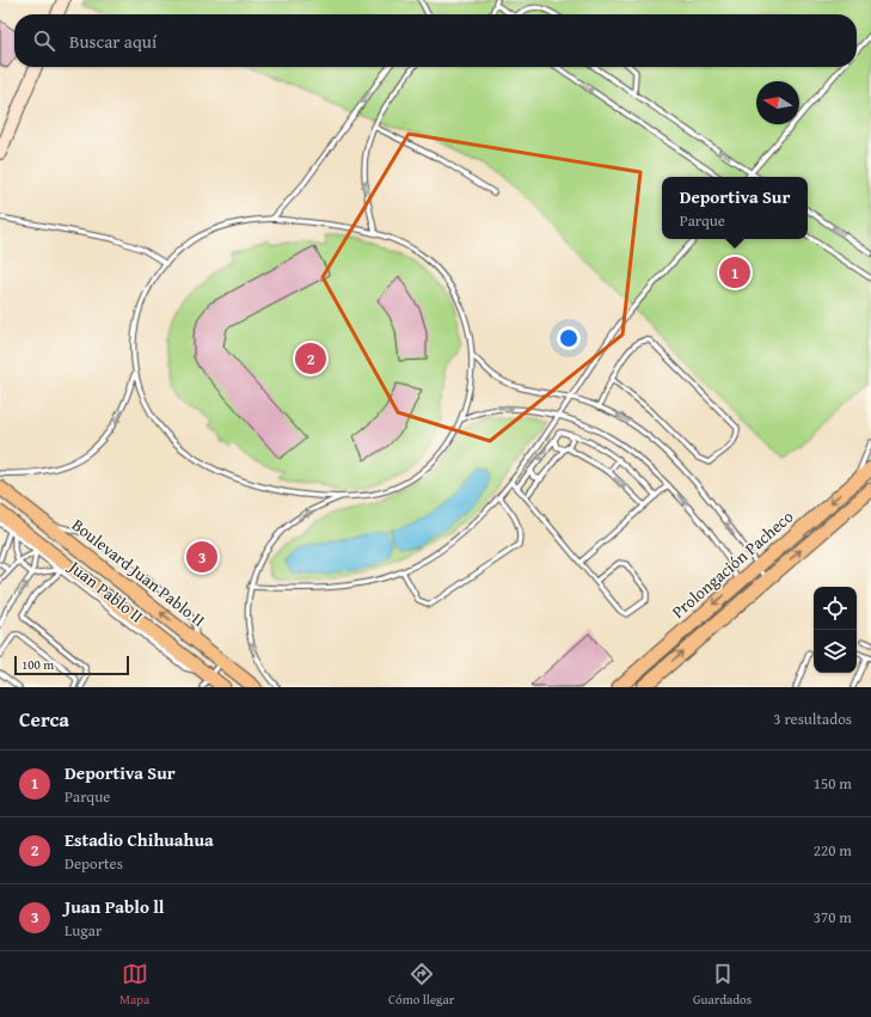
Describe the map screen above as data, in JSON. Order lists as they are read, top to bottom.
{
  "streets": {
    "main road": ["Prolongación Pacheco", "Boulevard Juan Pablo II"],
    "lane": ["Juan Pablo II"]
  },
  "scale_bar": "100 m",
  "north": "left",
  "page": {
    "search": "Buscar aquí",
    "popup": ["Deportiva Sur", "Parque"],
    "pins": ["1", "2", "3"],
    "scale": "100 m",
    "heading": ["Cerca", "3 resultados"],
    "list": [
      {
        "mark": "1",
        "name": "Deportiva Sur",
        "note": "Parque",
        "value": "150 m"
      },
      {
        "mark": "2",
        "name": "Estadio Chihuahua",
        "note": "Deportes",
        "value": "220 m"
      },
      {
        "mark": "3",
        "name": "Juan Pablo ll",
        "note": "Lugar",
        "value": "370 m"
      }
    ],
    "nav": ["Mapa", "Cómo llegar", "Guardados"]
  }
}
